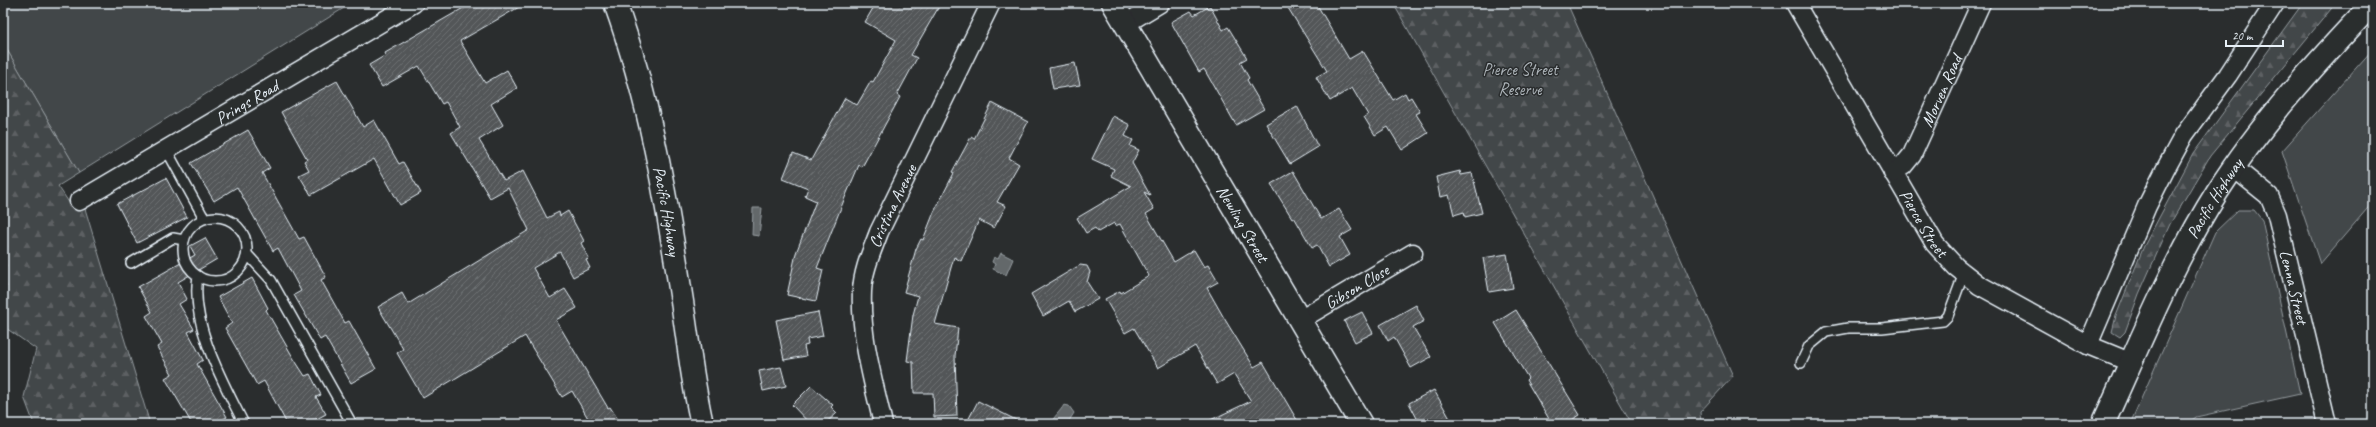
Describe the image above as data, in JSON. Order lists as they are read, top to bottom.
{
  "streets": {
    "main road": ["Pacific Highway", "Newling Street"],
    "street": [
      "Morven Road",
      "Prings Road",
      "Cristina Avenue",
      "Pierce Street",
      "Gibson Close",
      "Lenna Street"
    ]
  },
  "crossings": [
    ["Morven Road", "Pierce Street"],
    ["Pacific Highway", "Pierce Street"],
    ["Pacific Highway", "Lenna Street"],
    ["Newling Street", "Gibson Close"]
  ],
  "parks": ["Pierce Street Reserve"],
  "scale_bar": "20 m"
}
